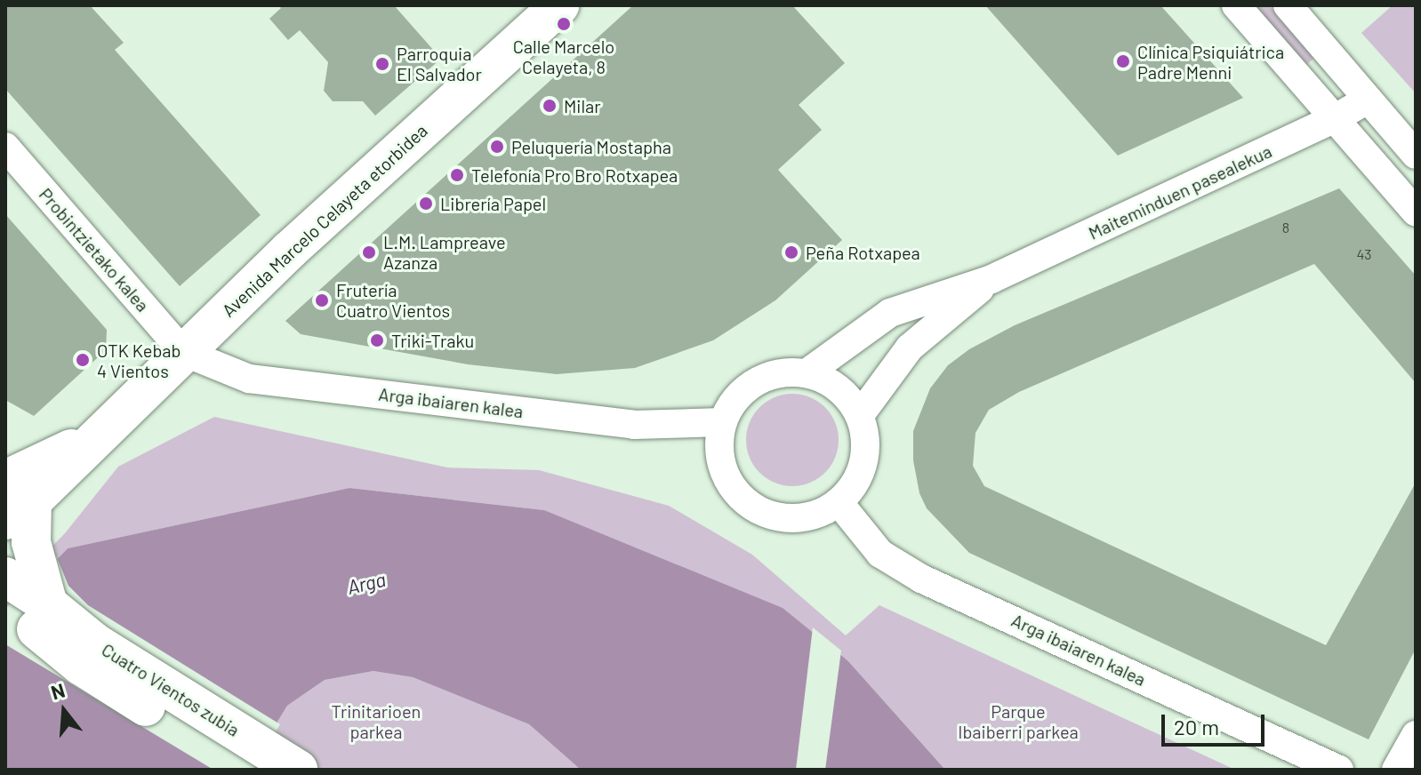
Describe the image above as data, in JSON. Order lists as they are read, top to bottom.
{
  "streets": {
    "main road": ["Avenida Marcelo Celayeta etorbidea", "Cuatro Vientos zubia"],
    "street": ["Maiteminduen pasealekua", "Probintzietako kalea", "Arga ibaiaren kalea"]
  },
  "crossings": [
    ["Maiteminduen pasealekua", "Arga ibaiaren kalea"],
    ["Avenida Marcelo Celayeta etorbidea", "Probintzietako kalea"],
    ["Avenida Marcelo Celayeta etorbidea", "Arga ibaiaren kalea"],
    ["Probintzietako kalea", "Arga ibaiaren kalea"]
  ],
  "water": ["Arga"],
  "parks": ["Trinitarioen parkea", "Parque Ibaiberri parkea"],
  "places": [
    "Calle Marcelo Celayeta, 8",
    "Clínica Psiquiátrica Padre Menni",
    "Parroquia El Salvador",
    "Milar",
    "Peluquería Mostapha",
    "Telefonía Pro Bro Rotxapea",
    "Librería Papel",
    "L.M. Lampreave Azanza",
    "Peña Rotxapea",
    "Frutería Cuatro Vientos",
    "Triki-Traku",
    "OTK Kebab 4 Vientos"
  ],
  "house_numbers": ["8", "43"],
  "scale_bar": "20 m",
  "north": "top"
}
